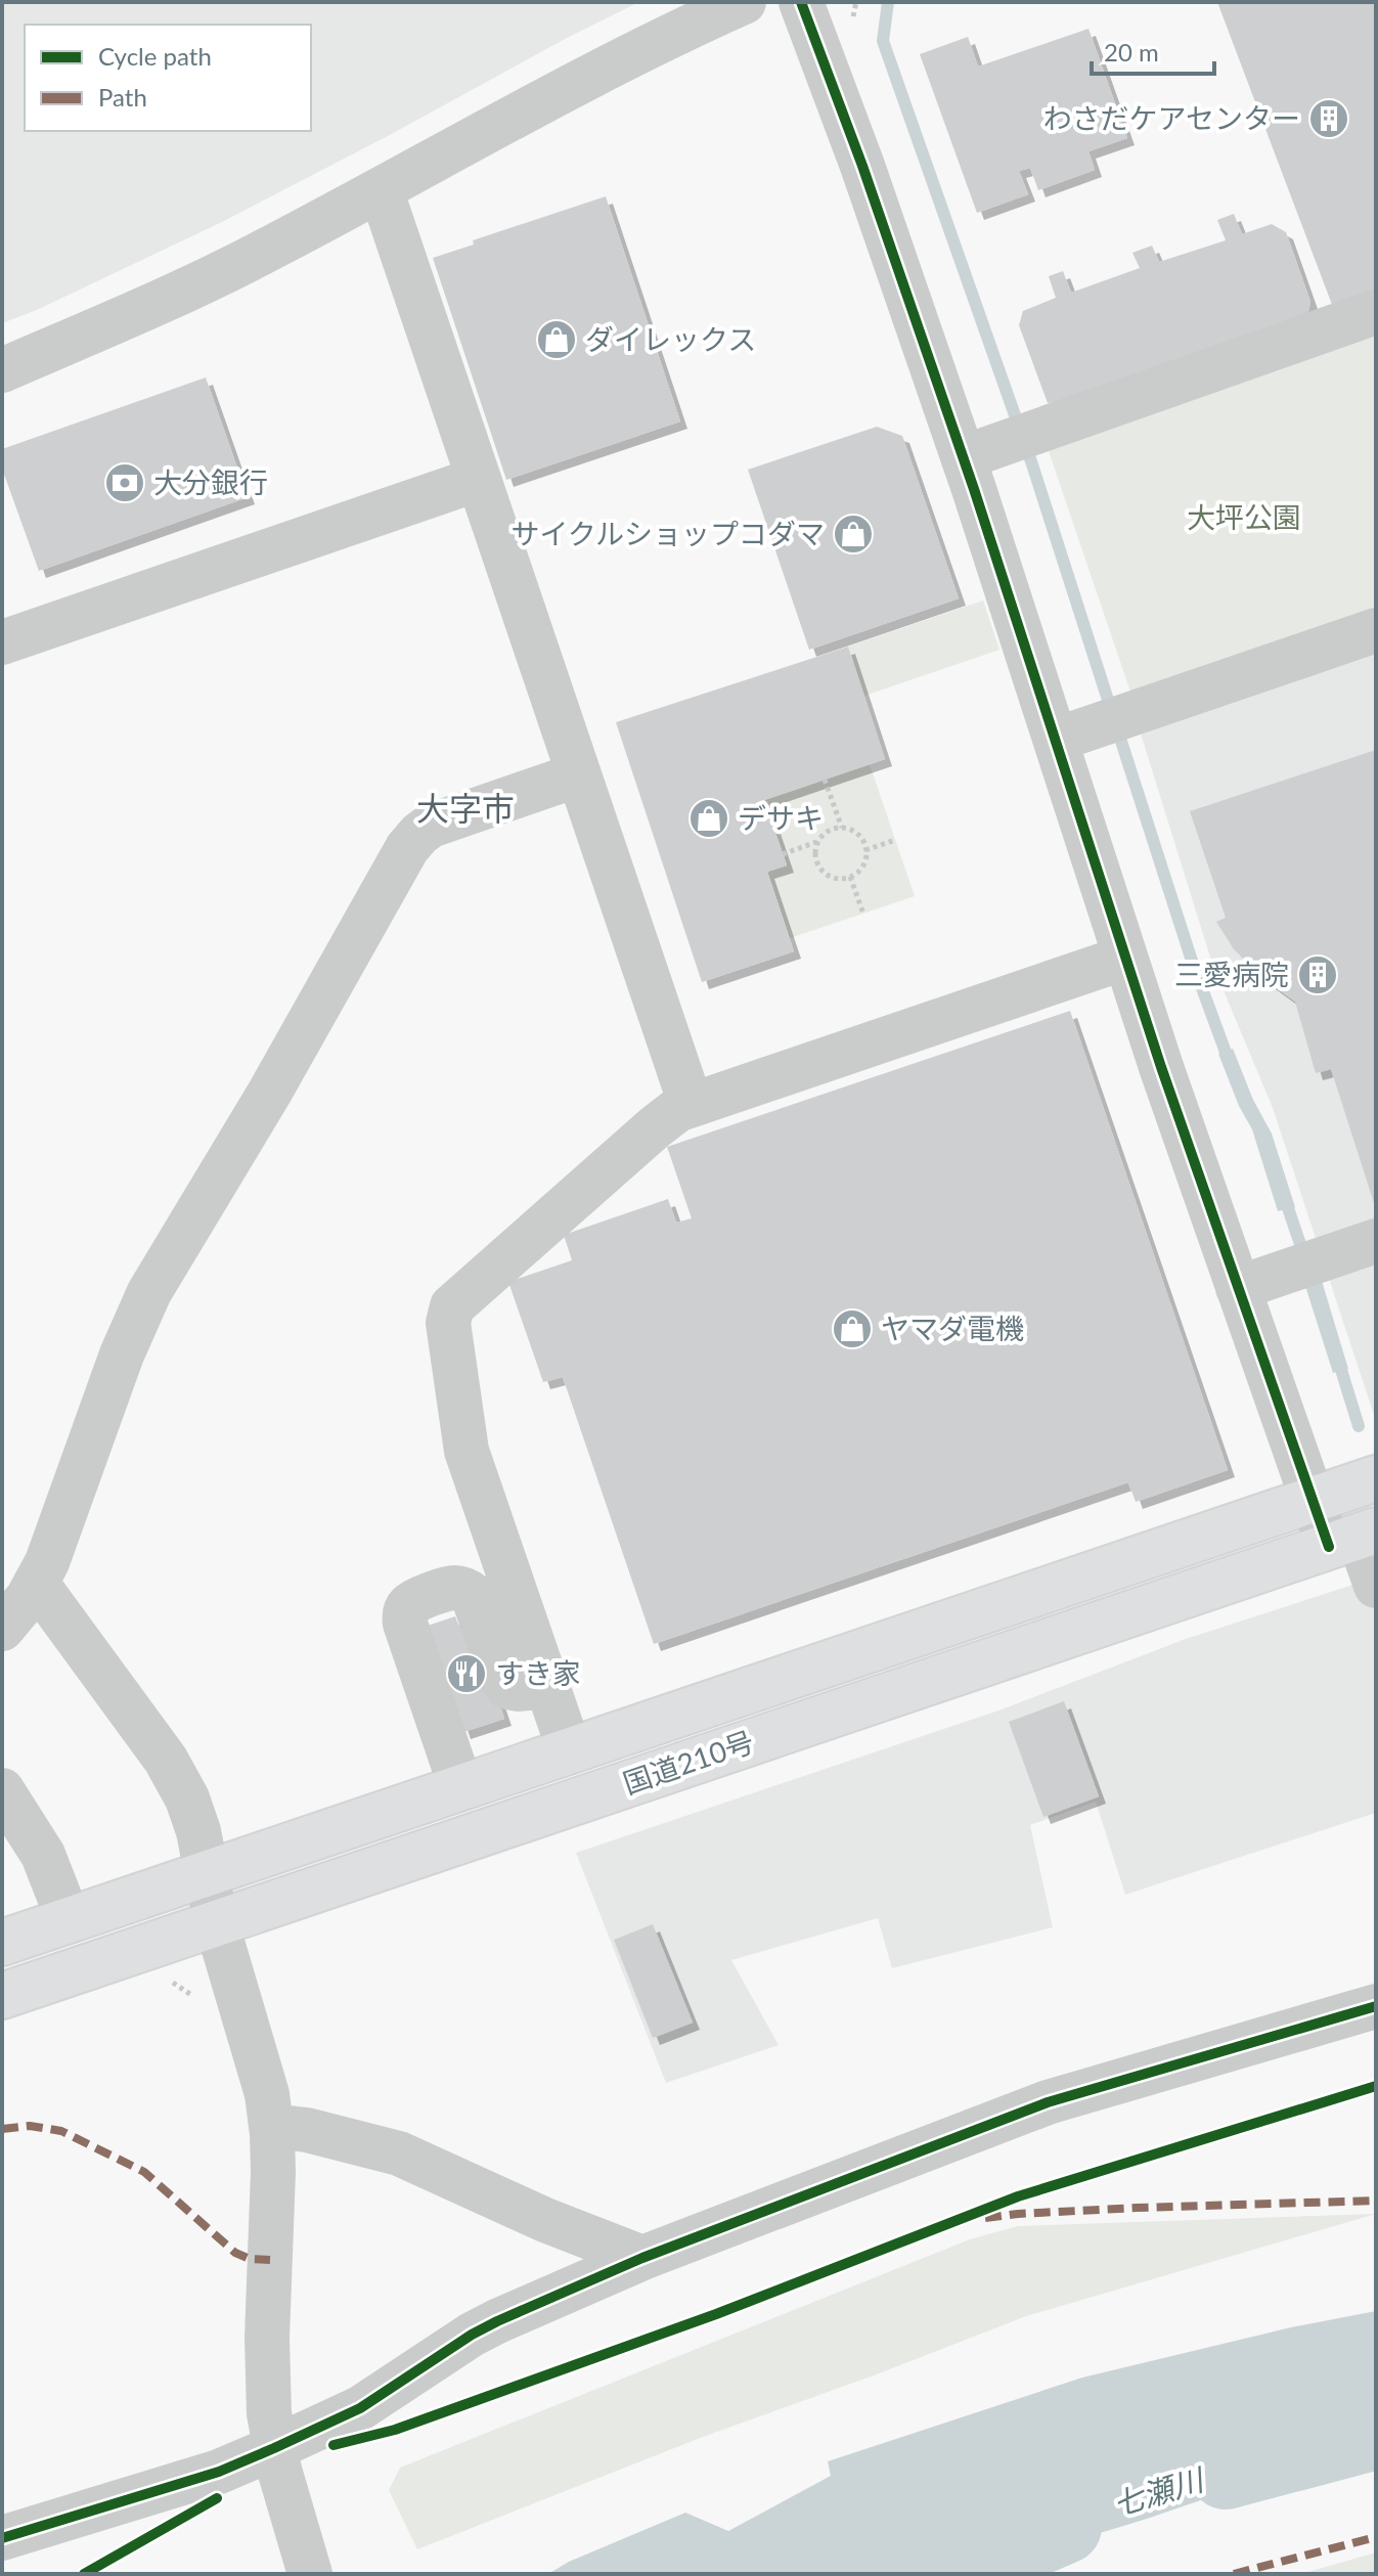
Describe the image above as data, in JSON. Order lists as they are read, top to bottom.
{
  "streets": {
    "highway": ["国道210号"]
  },
  "districts": ["大字市"],
  "water": ["七瀬川"],
  "parks": ["大坪公園"],
  "places": {
    "building": ["わさだケアセンター", "三愛病院"],
    "shop": [
      "ダイレックス",
      "サイクルショップコダマ",
      "デサキ",
      "ヤマダ電機"
    ],
    "bank": ["大分銀行"],
    "restaurant": ["すき家"]
  },
  "legend": ["Cycle path", "Path"],
  "scale_bar": "20 m"
}
